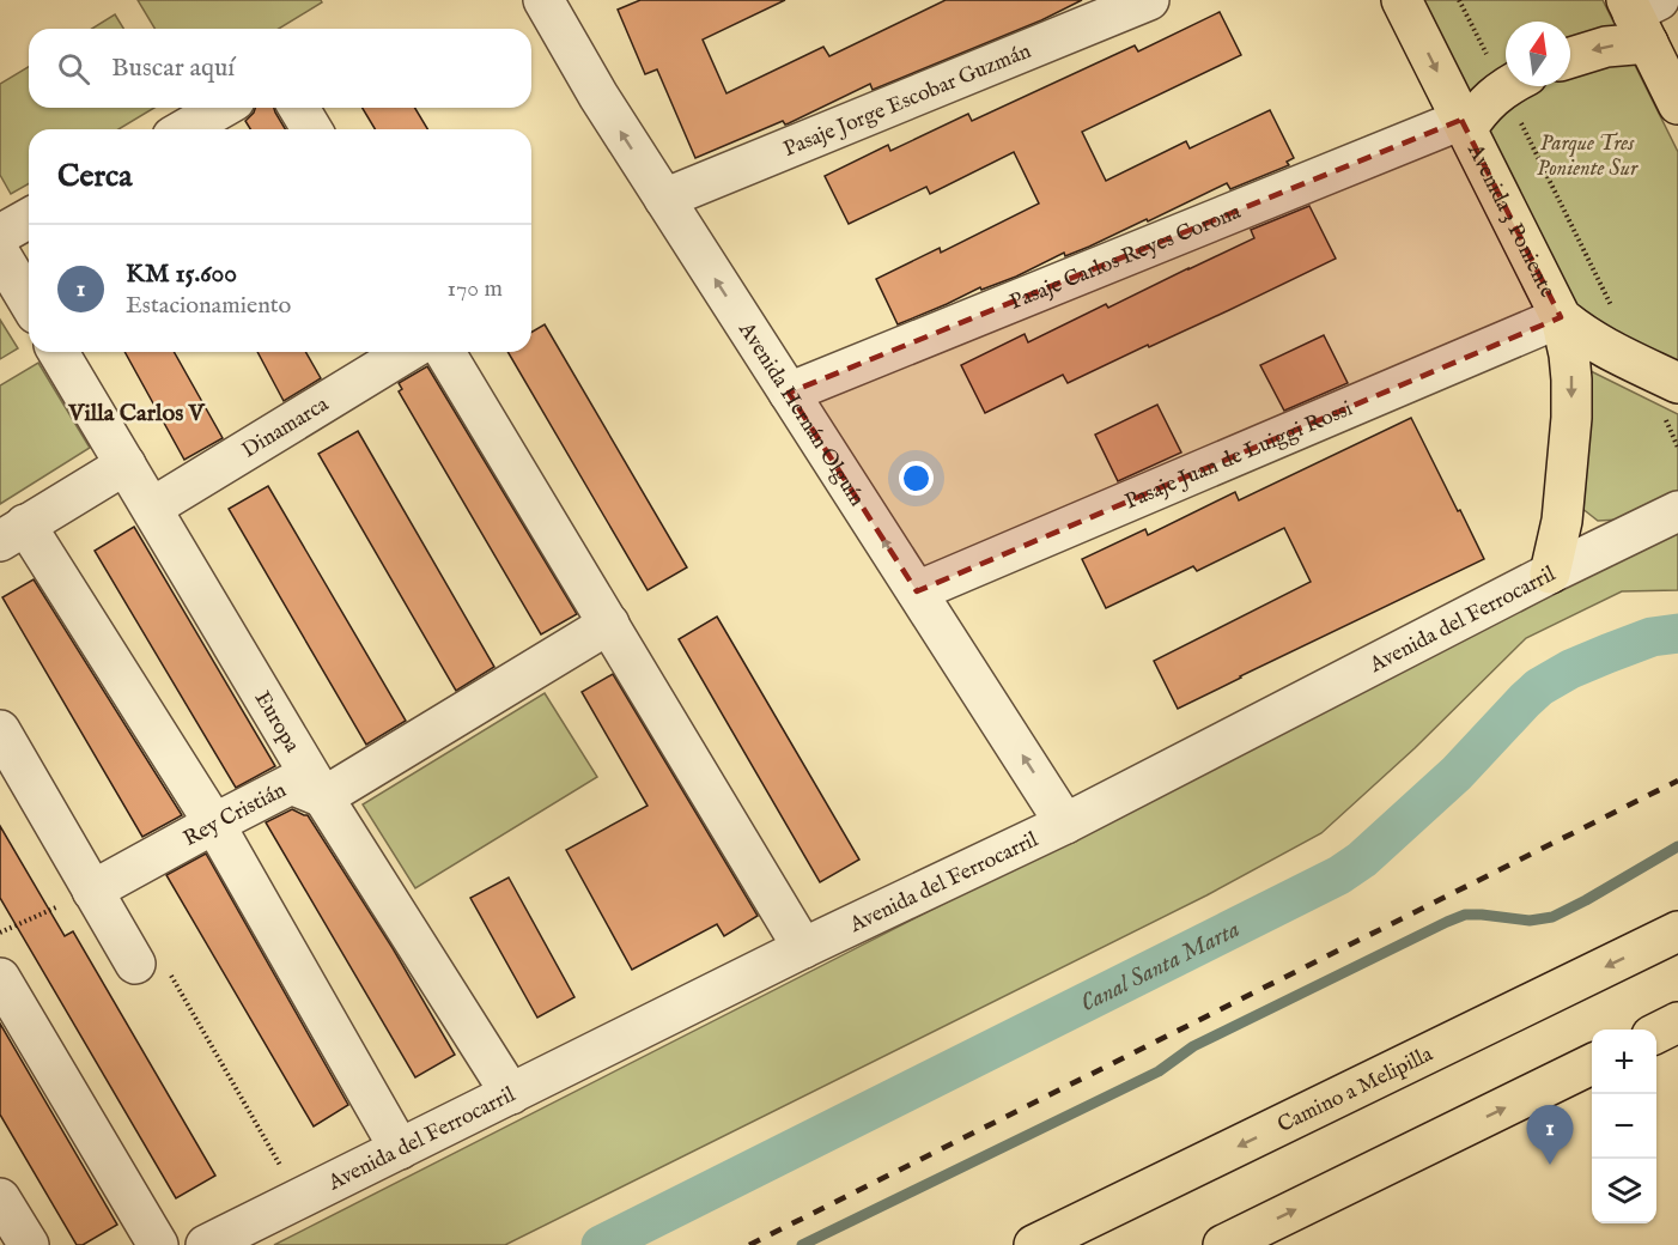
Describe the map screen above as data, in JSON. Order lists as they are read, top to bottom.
{
  "streets": {
    "main road": ["Avenida 3 Poniente", "Camino a Melipilla"],
    "street": [
      "Pasaje Jorge Escobar Guzmán",
      "Pasaje Carlos Reyes Corona",
      "Avenida Hernán Olguín",
      "Dinamarca",
      "Pasaje Juan de Luiggi Rossi",
      "Avenida del Ferrocarril",
      "Europa",
      "Rey Cristián"
    ]
  },
  "crossings": [
    ["Pasaje Jorge Escobar Guzmán", "Avenida Hernán Olguín"],
    ["Avenida 3 Poniente", "Pasaje Carlos Reyes Corona"],
    ["Avenida 3 Poniente", "Pasaje Juan de Luiggi Rossi"],
    ["Pasaje Carlos Reyes Corona", "Avenida Hernán Olguín"],
    ["Avenida Hernán Olguín", "Pasaje Juan de Luiggi Rossi"],
    ["Avenida Hernán Olguín", "Avenida del Ferrocarril"],
    ["Dinamarca", "Europa"],
    ["Avenida del Ferrocarril", "Europa"],
    ["Europa", "Rey Cristián"]
  ],
  "districts": ["Villa Carlos V"],
  "water": ["Canal Santa Marta"],
  "parks": ["Parque Tres Poniente Sur"],
  "north": "top",
  "page": {
    "search": "Buscar aquí",
    "heading": "Cerca",
    "list": [
      {
        "mark": "1",
        "name": "KM 15.600",
        "note": "Estacionamiento",
        "value": "170 m"
      }
    ],
    "map_buttons": ["+", "−"],
    "pins": "1"
  }
}
